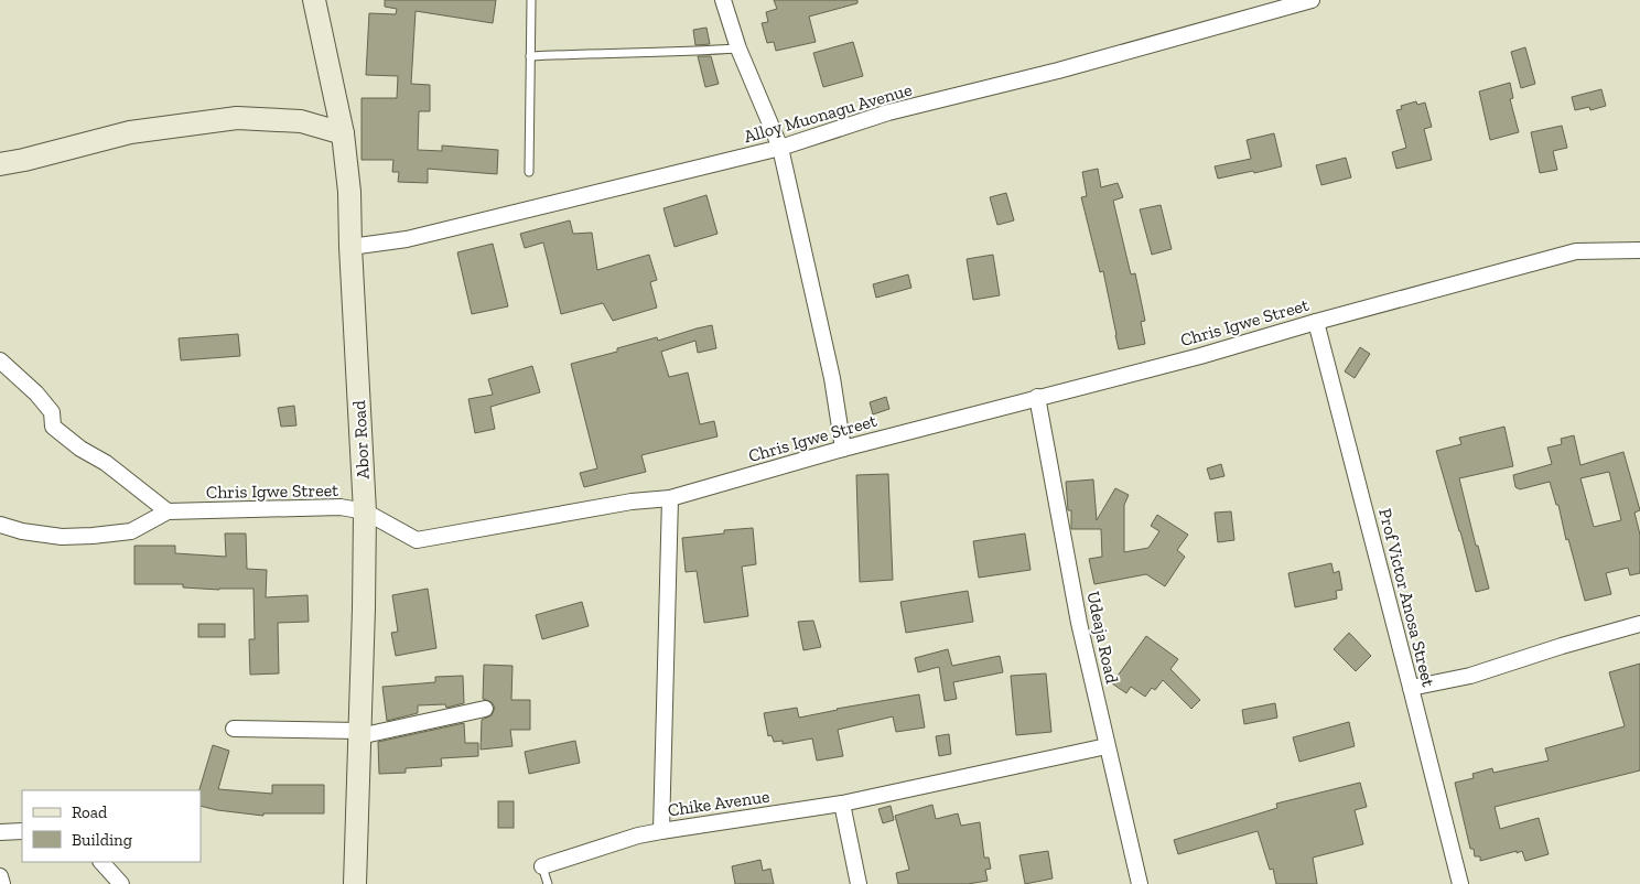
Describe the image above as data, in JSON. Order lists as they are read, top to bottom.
{
  "streets": {
    "street": [
      "Alloy Muonagu Avenue",
      "Chris Igwe Street",
      "Abor Road",
      "Prof Victor Anosa Street",
      "Udeaja Road",
      "Chike Avenue"
    ]
  },
  "crossings": [
    ["Alloy Muonagu Avenue", "Abor Road"],
    ["Chris Igwe Street", "Abor Road"],
    ["Chris Igwe Street", "Prof Victor Anosa Street"],
    ["Chris Igwe Street", "Udeaja Road"],
    ["Chris Igwe Street", "Chike Avenue"],
    ["Udeaja Road", "Chike Avenue"]
  ],
  "legend": ["Road", "Building"]
}
